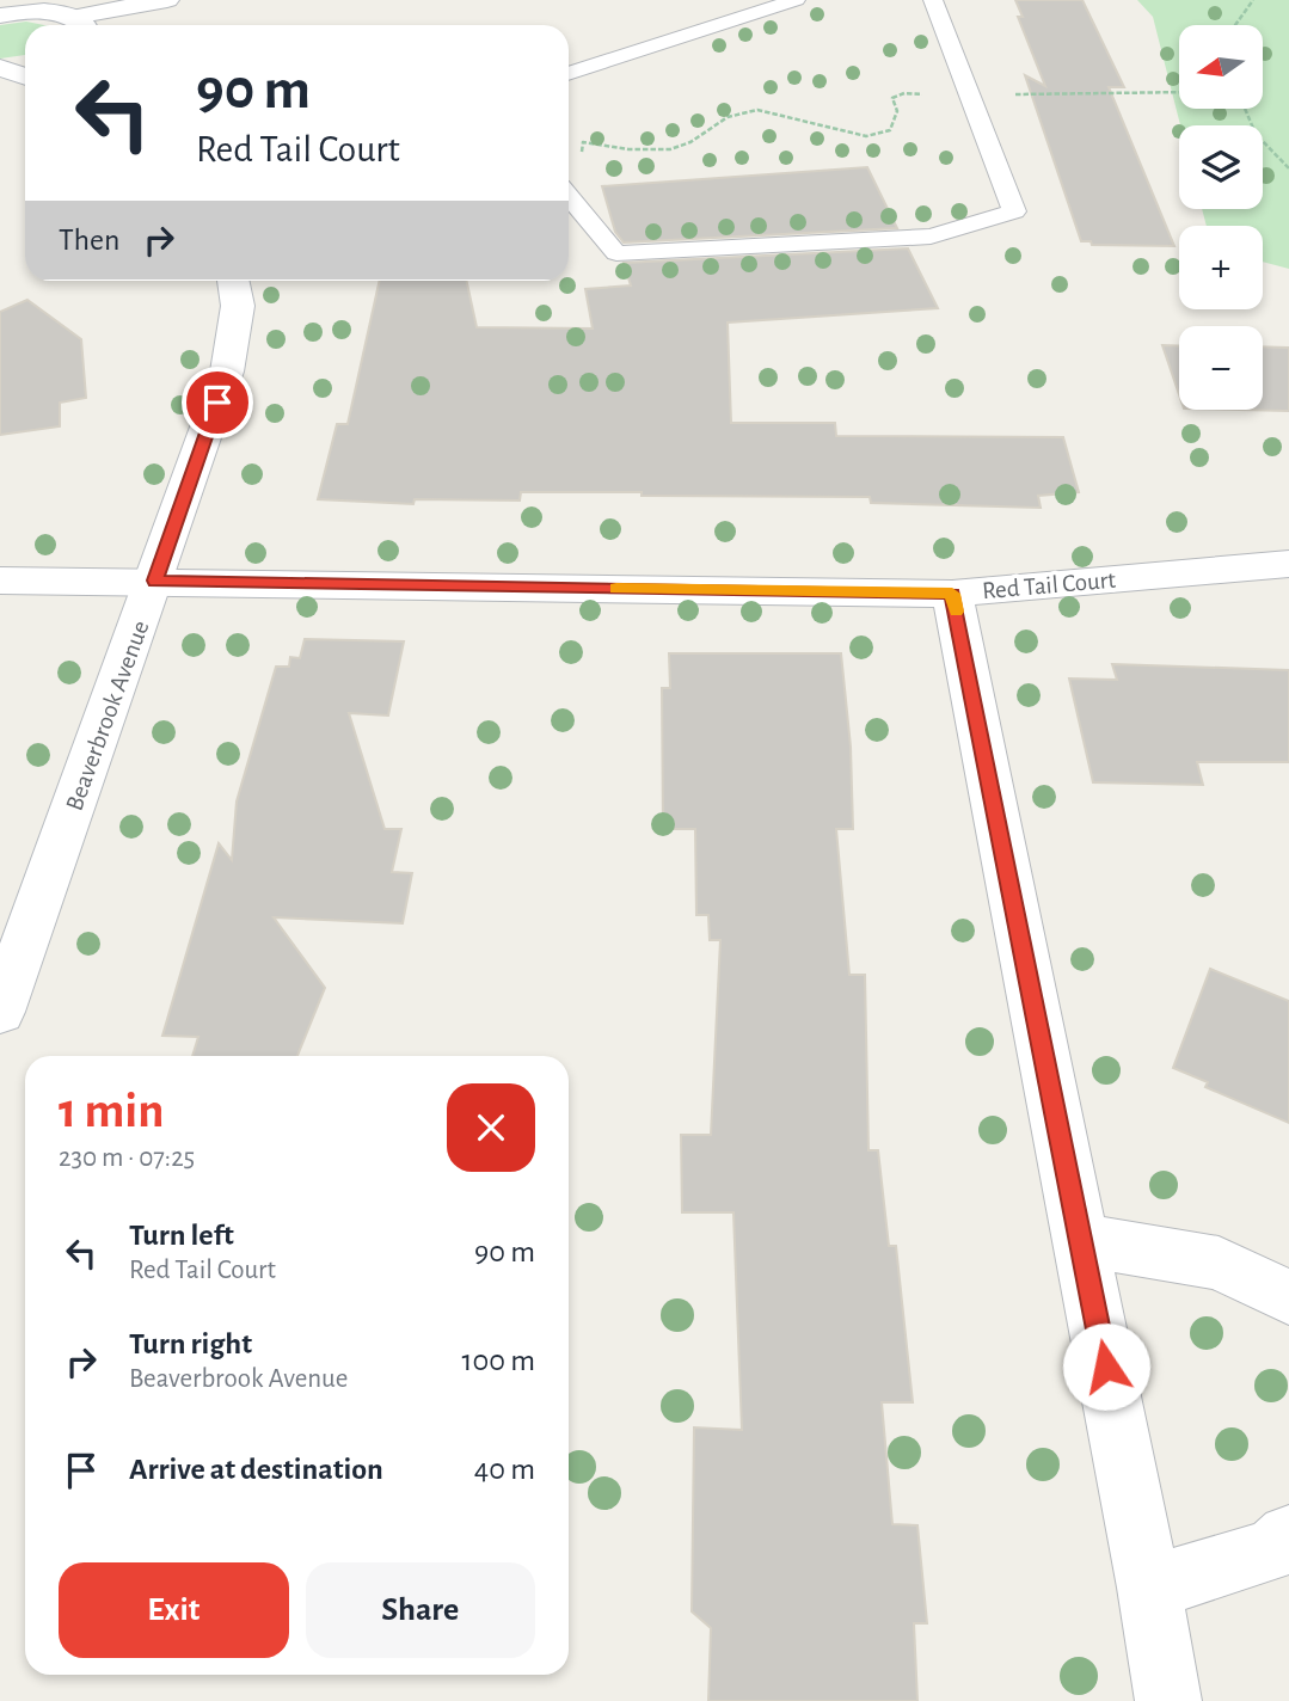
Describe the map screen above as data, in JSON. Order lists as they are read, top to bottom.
{
  "streets": {
    "street": ["Red Tail Court", "Beaverbrook Avenue"]
  },
  "crossings": [
    ["Red Tail Court", "Beaverbrook Avenue"]
  ],
  "north": "left",
  "page": {
    "map_buttons": ["+", "−"],
    "turn": ["90 m", "Red Tail Court"],
    "then": "Then",
    "heading": ["1 min", "230 m · 07:25"],
    "list": [
      {
        "name": "Turn left",
        "note": "Red Tail Court",
        "value": "90 m"
      },
      {
        "name": "Turn right",
        "note": "Beaverbrook Avenue",
        "value": "100 m"
      },
      {
        "name": "Arrive at destination",
        "value": "40 m"
      }
    ],
    "buttons": ["Exit", "Share"]
  }
}
